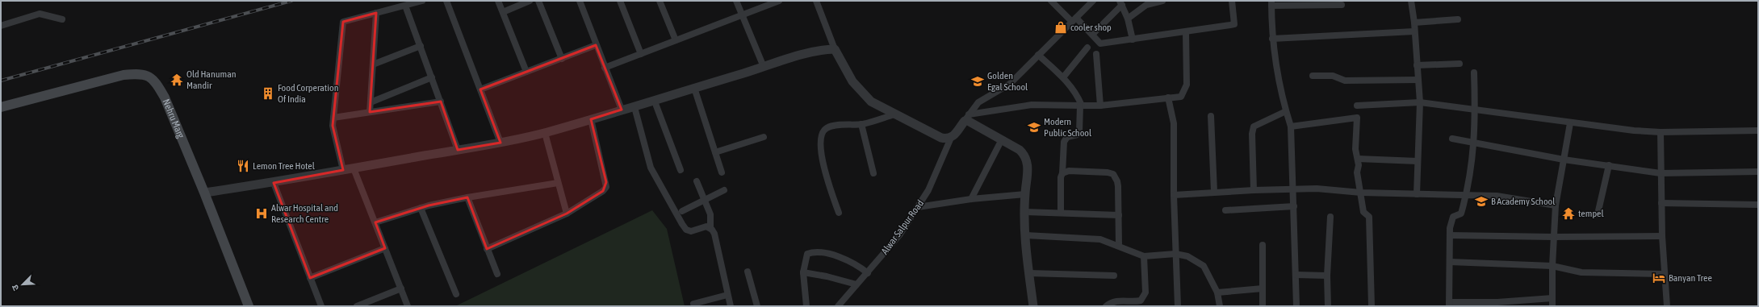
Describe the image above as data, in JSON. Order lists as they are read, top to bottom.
{
  "streets": {
    "main road": ["Nehru Marg"],
    "street": ["Alwar Salpur Road"]
  },
  "places": {
    "shop": ["cooler shop"],
    "temple": ["Old Hanuman Mandir", "tempel"],
    "school or university": ["Golden Egal School", "Modern Public School", "B Academy School"],
    "building": ["Food Corperation Of India"],
    "restaurant": ["Lemon Tree Hotel"],
    "hospital": ["Alwar Hospital and Research Centre"],
    "hotel": ["Banyan Tree"]
  },
  "north": "bottom left"
}
